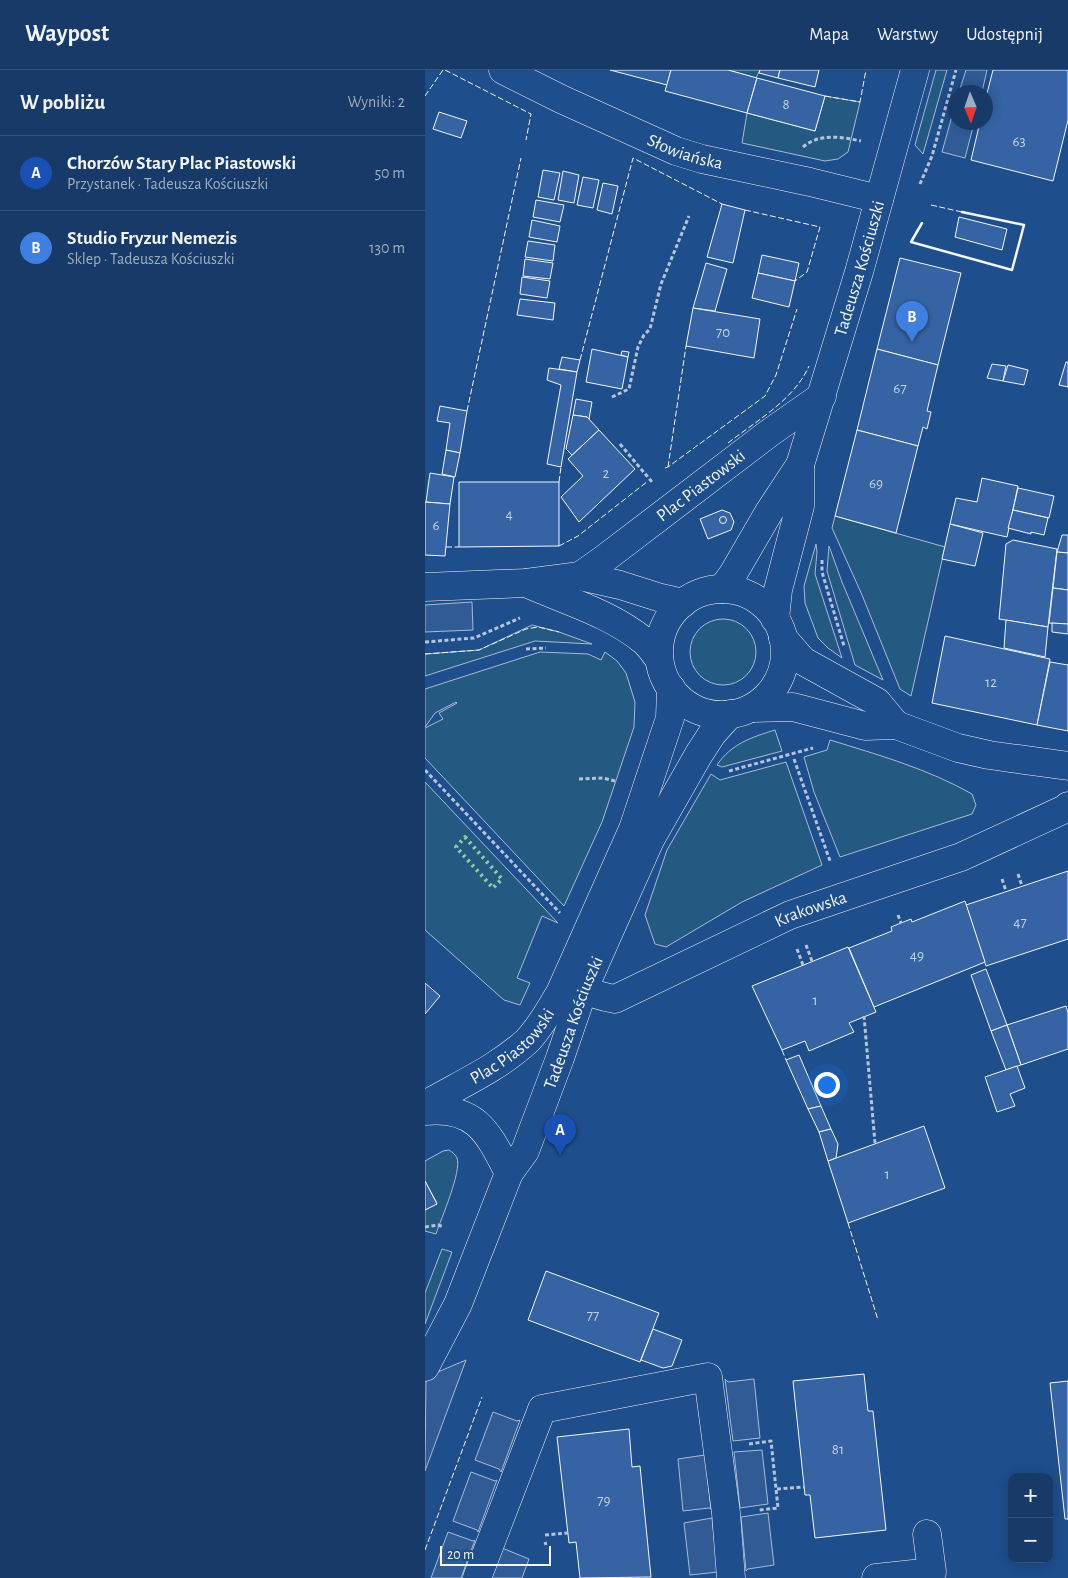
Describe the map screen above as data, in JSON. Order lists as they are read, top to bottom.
{
  "streets": {
    "street": [
      "Słowiańska",
      "Tadeusza Kościuszki",
      "Plac Piastowski",
      "Krakowska"
    ]
  },
  "crossings": [
    ["Słowiańska", "Tadeusza Kościuszki"],
    ["Tadeusza Kościuszki", "Plac Piastowski"],
    ["Tadeusza Kościuszki", "Krakowska"]
  ],
  "house_numbers": [
    "8",
    "63",
    "70",
    "67",
    "2",
    "69",
    "4",
    "6",
    "12",
    "47",
    "49",
    "1",
    "1",
    "77",
    "81",
    "79"
  ],
  "scale_bar": "20 m",
  "north": "bottom",
  "page": {
    "header": "Waypost",
    "nav": ["Mapa", "Warstwy", "Udostępnij"],
    "heading": ["W pobliżu", "Wyniki: 2"],
    "list": [
      {
        "mark": "A",
        "name": "Chorzów Stary Plac Piastowski",
        "note": "Przystanek · Tadeusza Kościuszki",
        "value": "50 m"
      },
      {
        "mark": "B",
        "name": "Studio Fryzur Nemezis",
        "note": "Sklep · Tadeusza Kościuszki",
        "value": "130 m"
      }
    ],
    "pins": ["B", "A"],
    "map_buttons": ["+", "−"],
    "scale": "20 m"
  }
}
